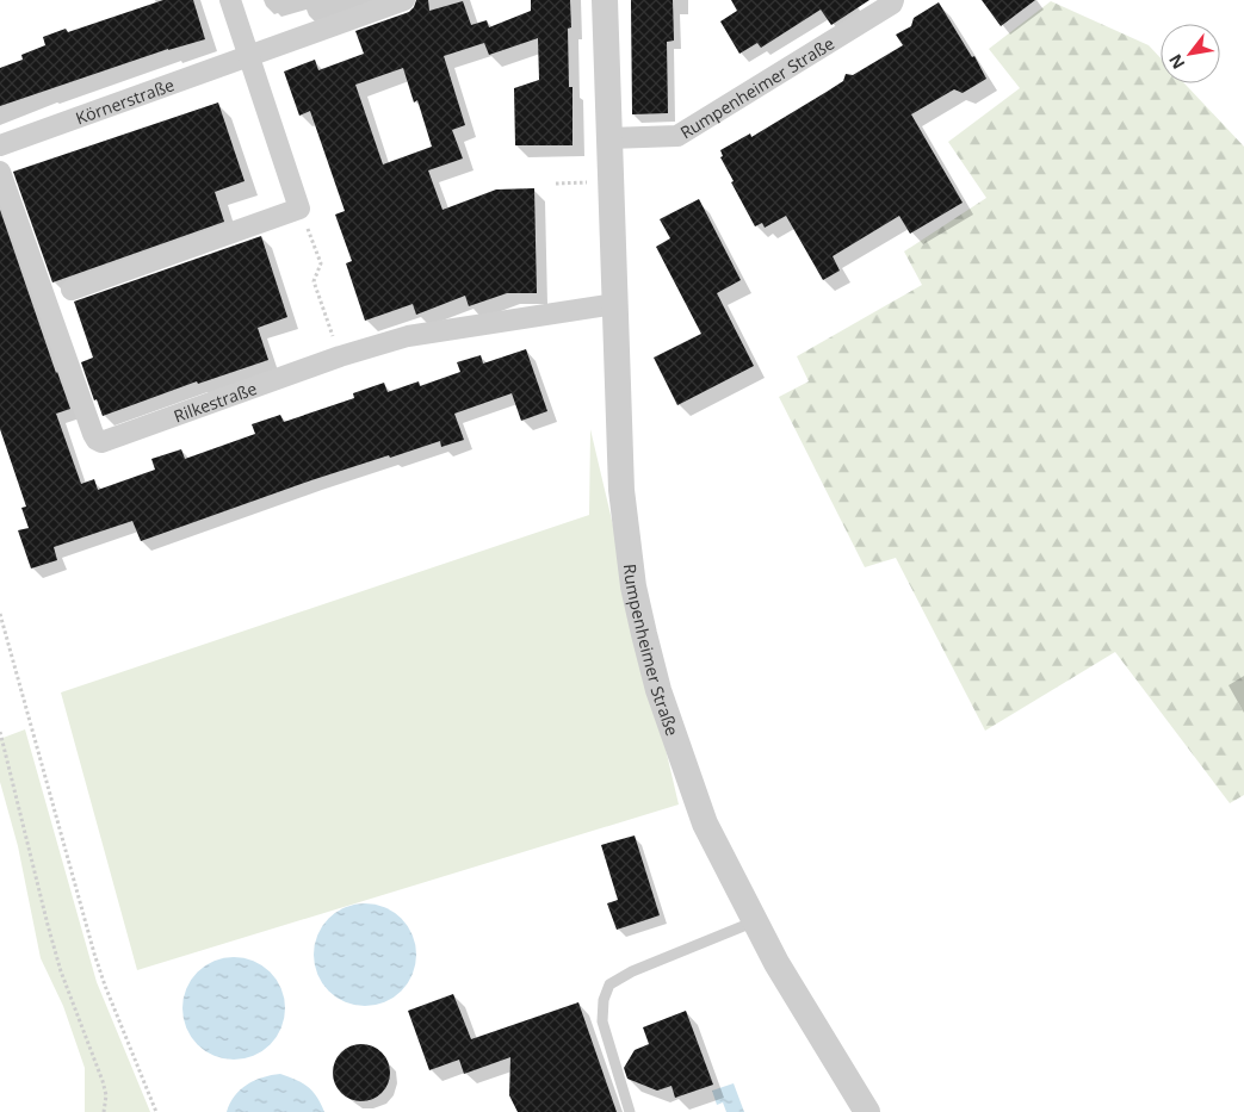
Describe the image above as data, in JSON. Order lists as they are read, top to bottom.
{
  "streets": {
    "street": ["Rumpenheimer Straße", "Körnerstraße", "Rilkestraße"]
  },
  "crossings": [
    ["Rumpenheimer Straße", "Rilkestraße"]
  ],
  "north": "bottom left"
}
